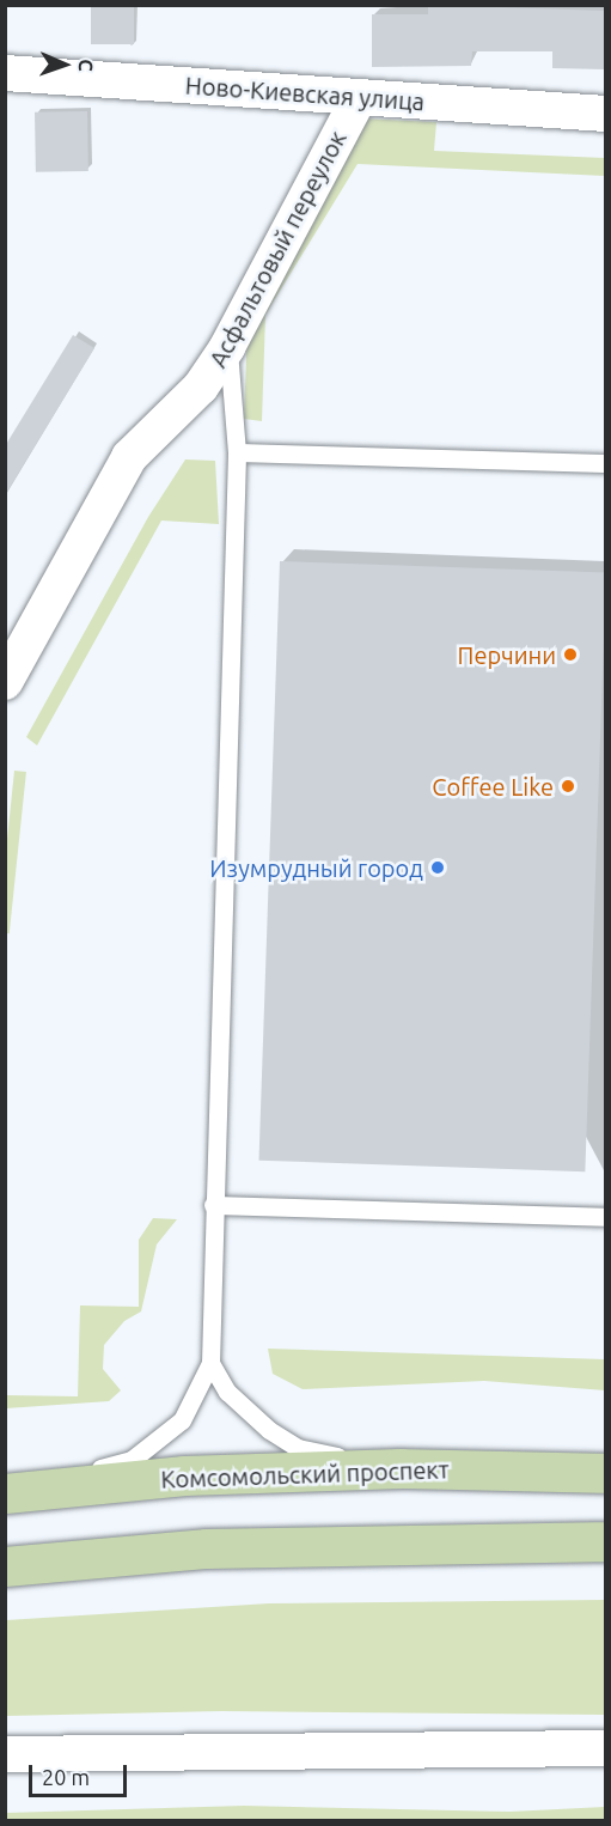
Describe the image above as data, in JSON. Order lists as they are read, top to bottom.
{
  "streets": {
    "main road": ["Комсомольский проспект"],
    "street": ["Ново-Киевская улица", "Асфальтовый переулок"]
  },
  "crossings": [
    ["Ново-Киевская улица", "Асфальтовый переулок"]
  ],
  "places": ["Перчини", "Coffee Like", "Изумрудный город"],
  "scale_bar": "20 m",
  "north": "right"
}
